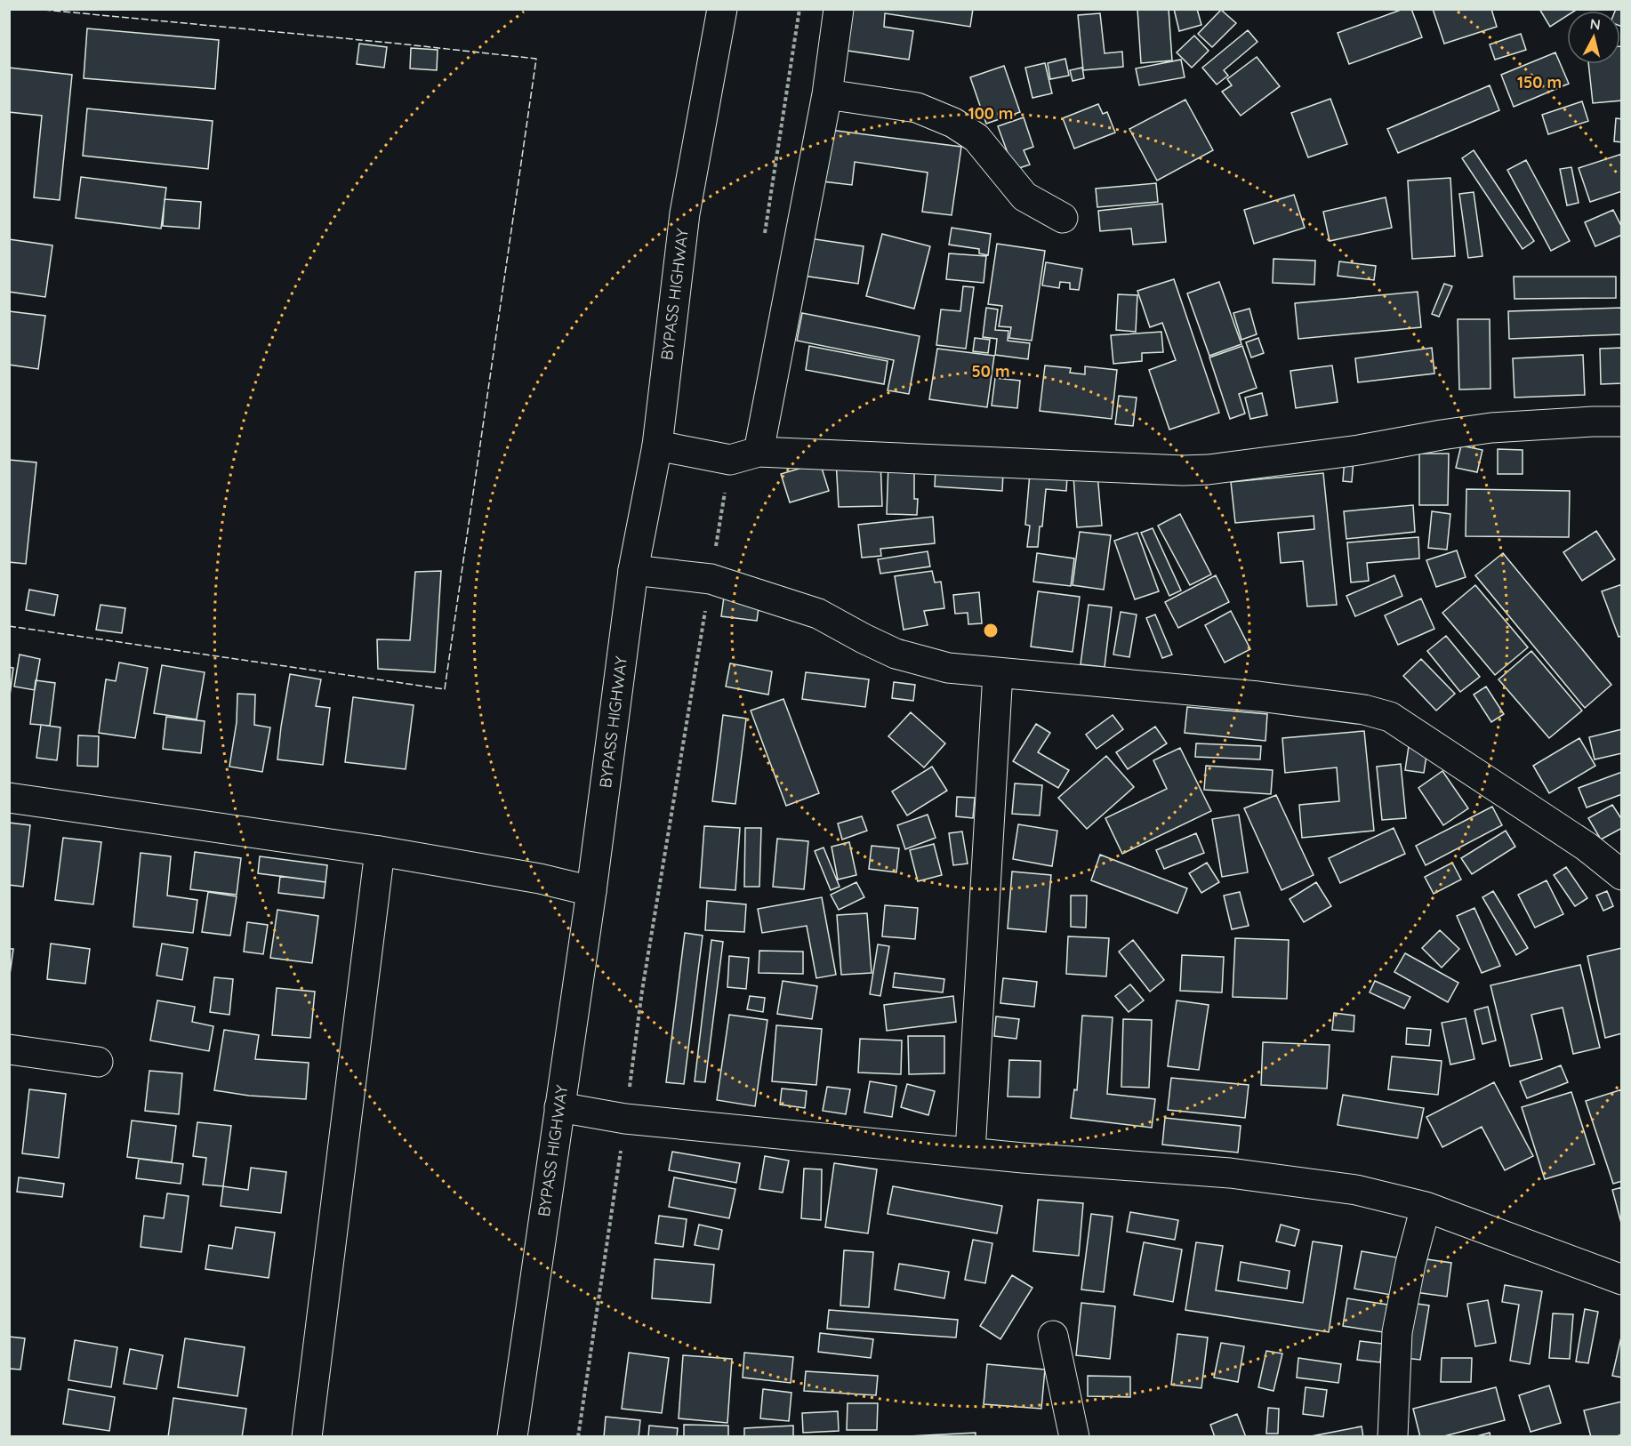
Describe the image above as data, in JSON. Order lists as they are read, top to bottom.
{
  "streets": {
    "street": ["BYPASS HIGHWAY"]
  },
  "north": "top",
  "rings": ["150 m", "100 m", "50 m"]
}
